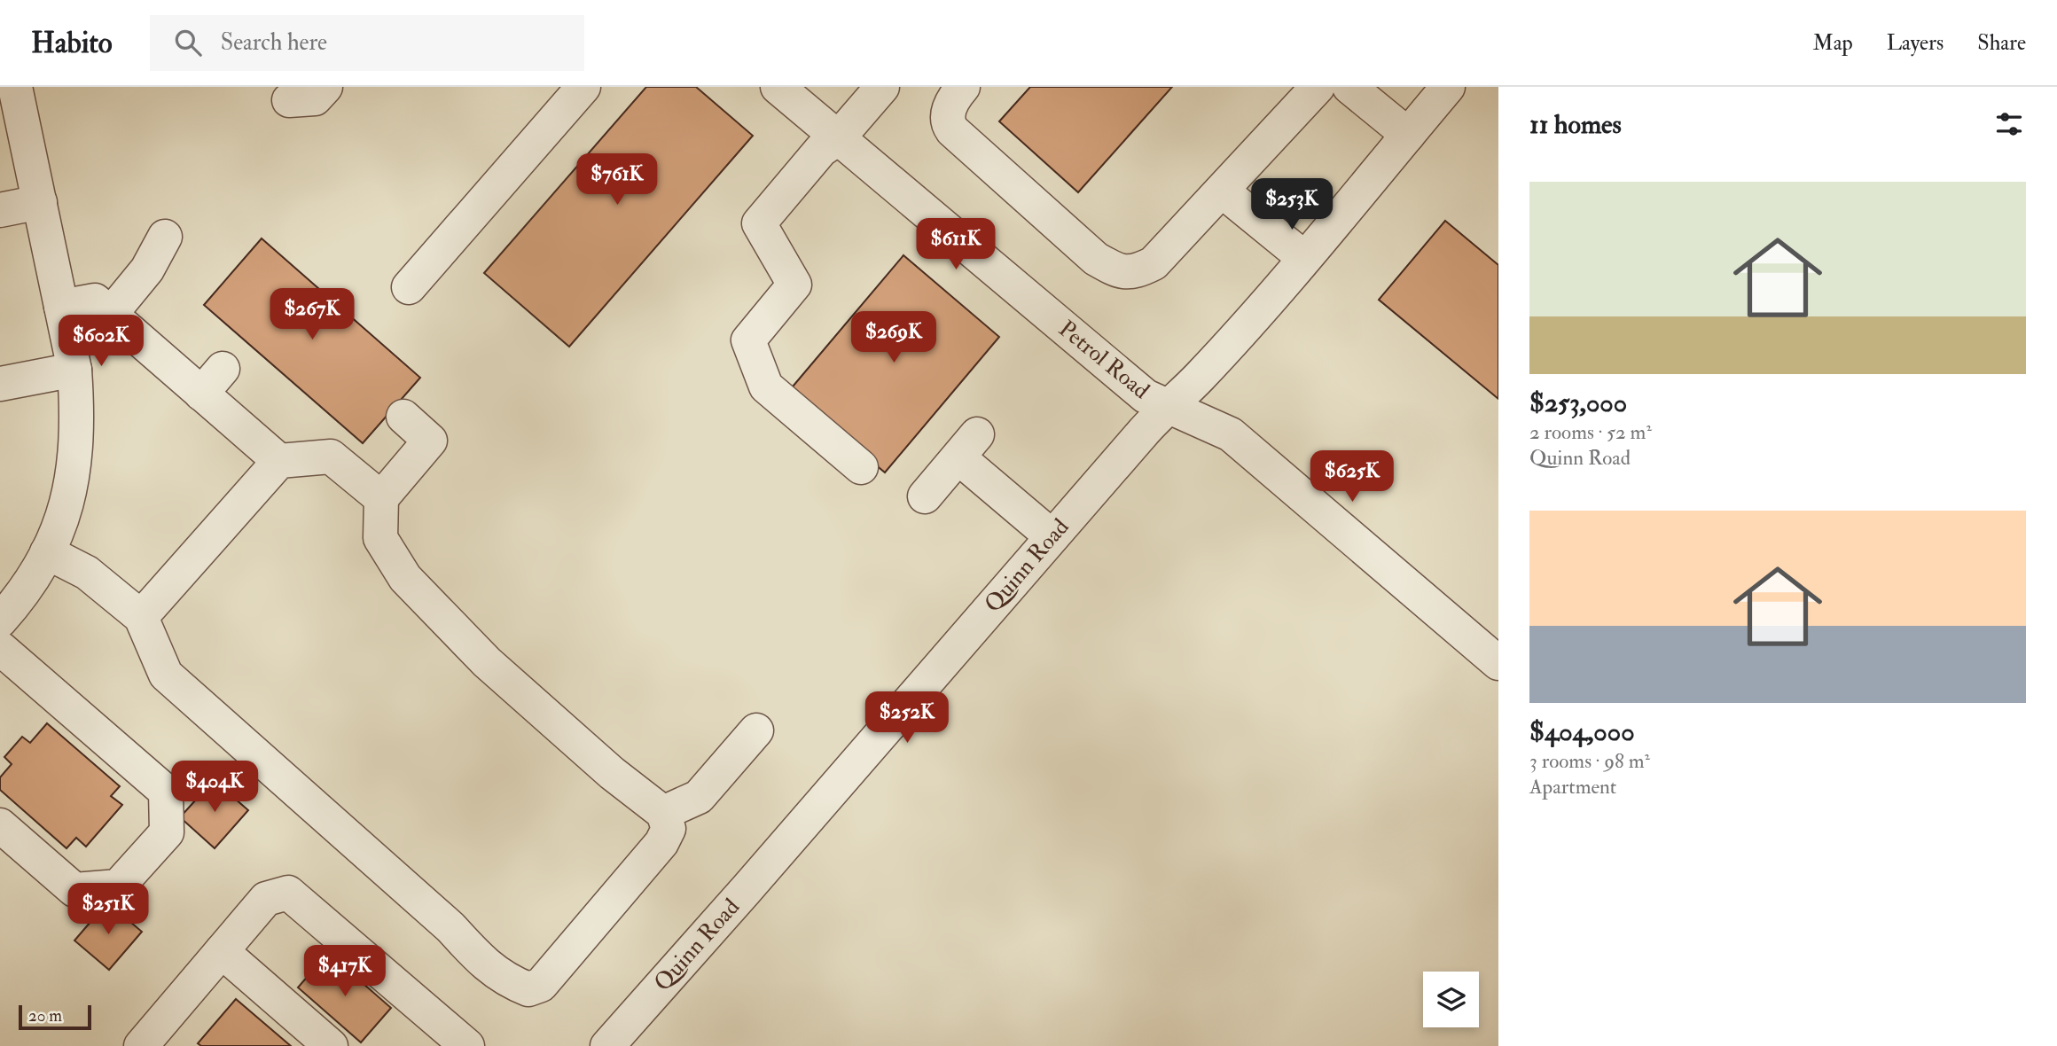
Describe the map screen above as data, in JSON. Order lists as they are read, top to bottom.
{
  "streets": {
    "street": ["Petrol Road", "Quinn Road"]
  },
  "crossings": [
    ["Petrol Road", "Quinn Road"]
  ],
  "scale_bar": "20 m",
  "page": {
    "header": "Habito",
    "search": "Search here",
    "nav": ["Map", "Layers", "Share"],
    "heading": "11 homes",
    "price": [
      "$761K",
      "$253K",
      "$611K",
      "$267K",
      "$269K",
      "$602K",
      "$625K",
      "$252K",
      "$404K",
      "$251K",
      "$417K"
    ],
    "list": [
      {
        "name": "$253,000",
        "note": "2 rooms · 52 m² · Quinn Road"
      },
      {
        "name": "$404,000",
        "note": "3 rooms · 98 m² · Apartment"
      }
    ],
    "scale": "20 m"
  }
}
